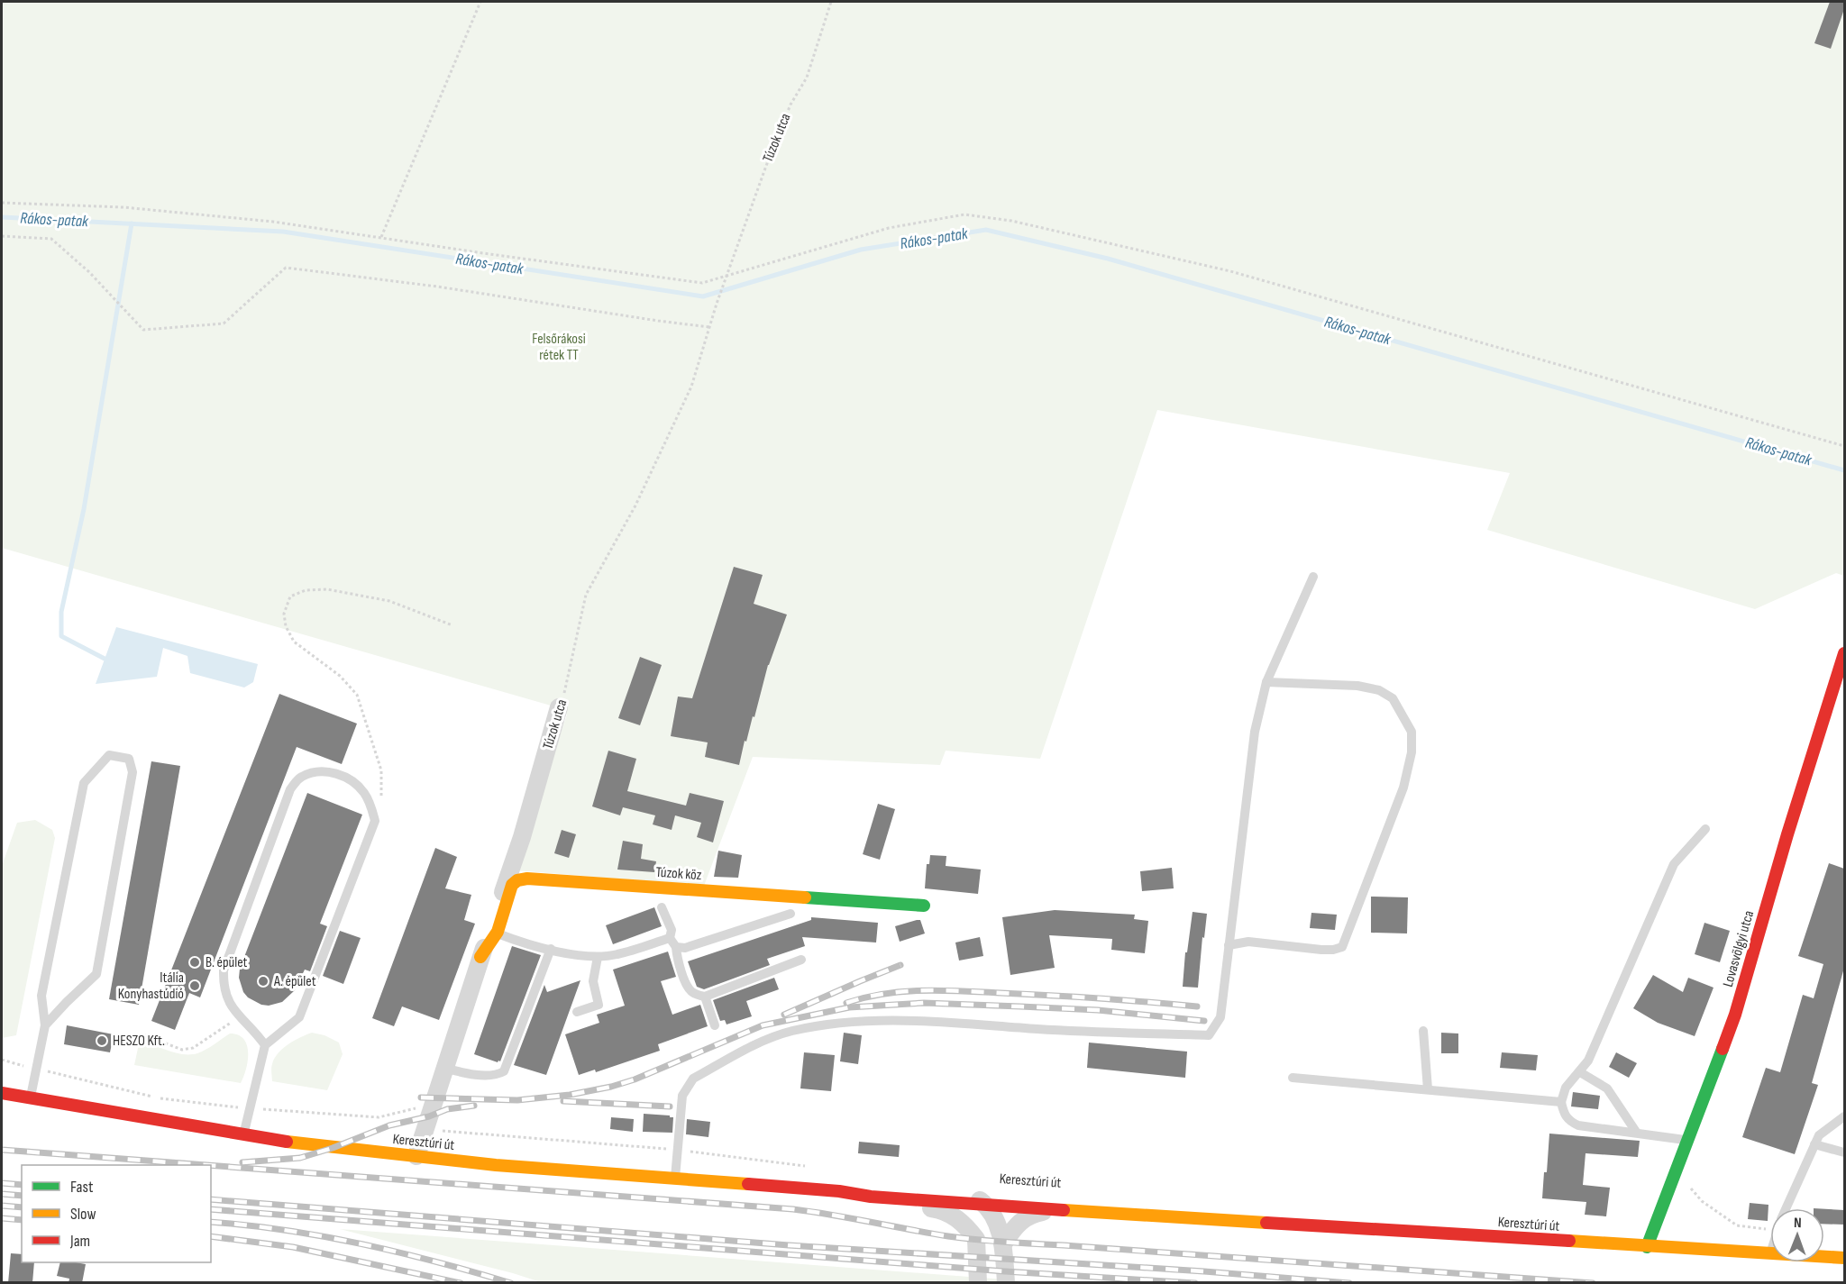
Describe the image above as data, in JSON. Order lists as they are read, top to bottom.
{
  "streets": {
    "main road": ["Túzok köz", "Lovasvölgyi utca", "Keresztúri út"],
    "street": ["Túzok utca"]
  },
  "crossings": [
    ["Túzok utca", "Túzok köz"],
    ["Túzok utca", "Keresztúri út"],
    ["Lovasvölgyi utca", "Keresztúri út"]
  ],
  "water": ["Rákos-patak"],
  "parks": ["Felsőrákosi rétek TT"],
  "places": [
    "B. épület",
    "A. épület",
    "Itália Konyhastúdió",
    "HESZO Kft."
  ],
  "legend": ["Fast", "Slow", "Jam"],
  "north": "top"
}
